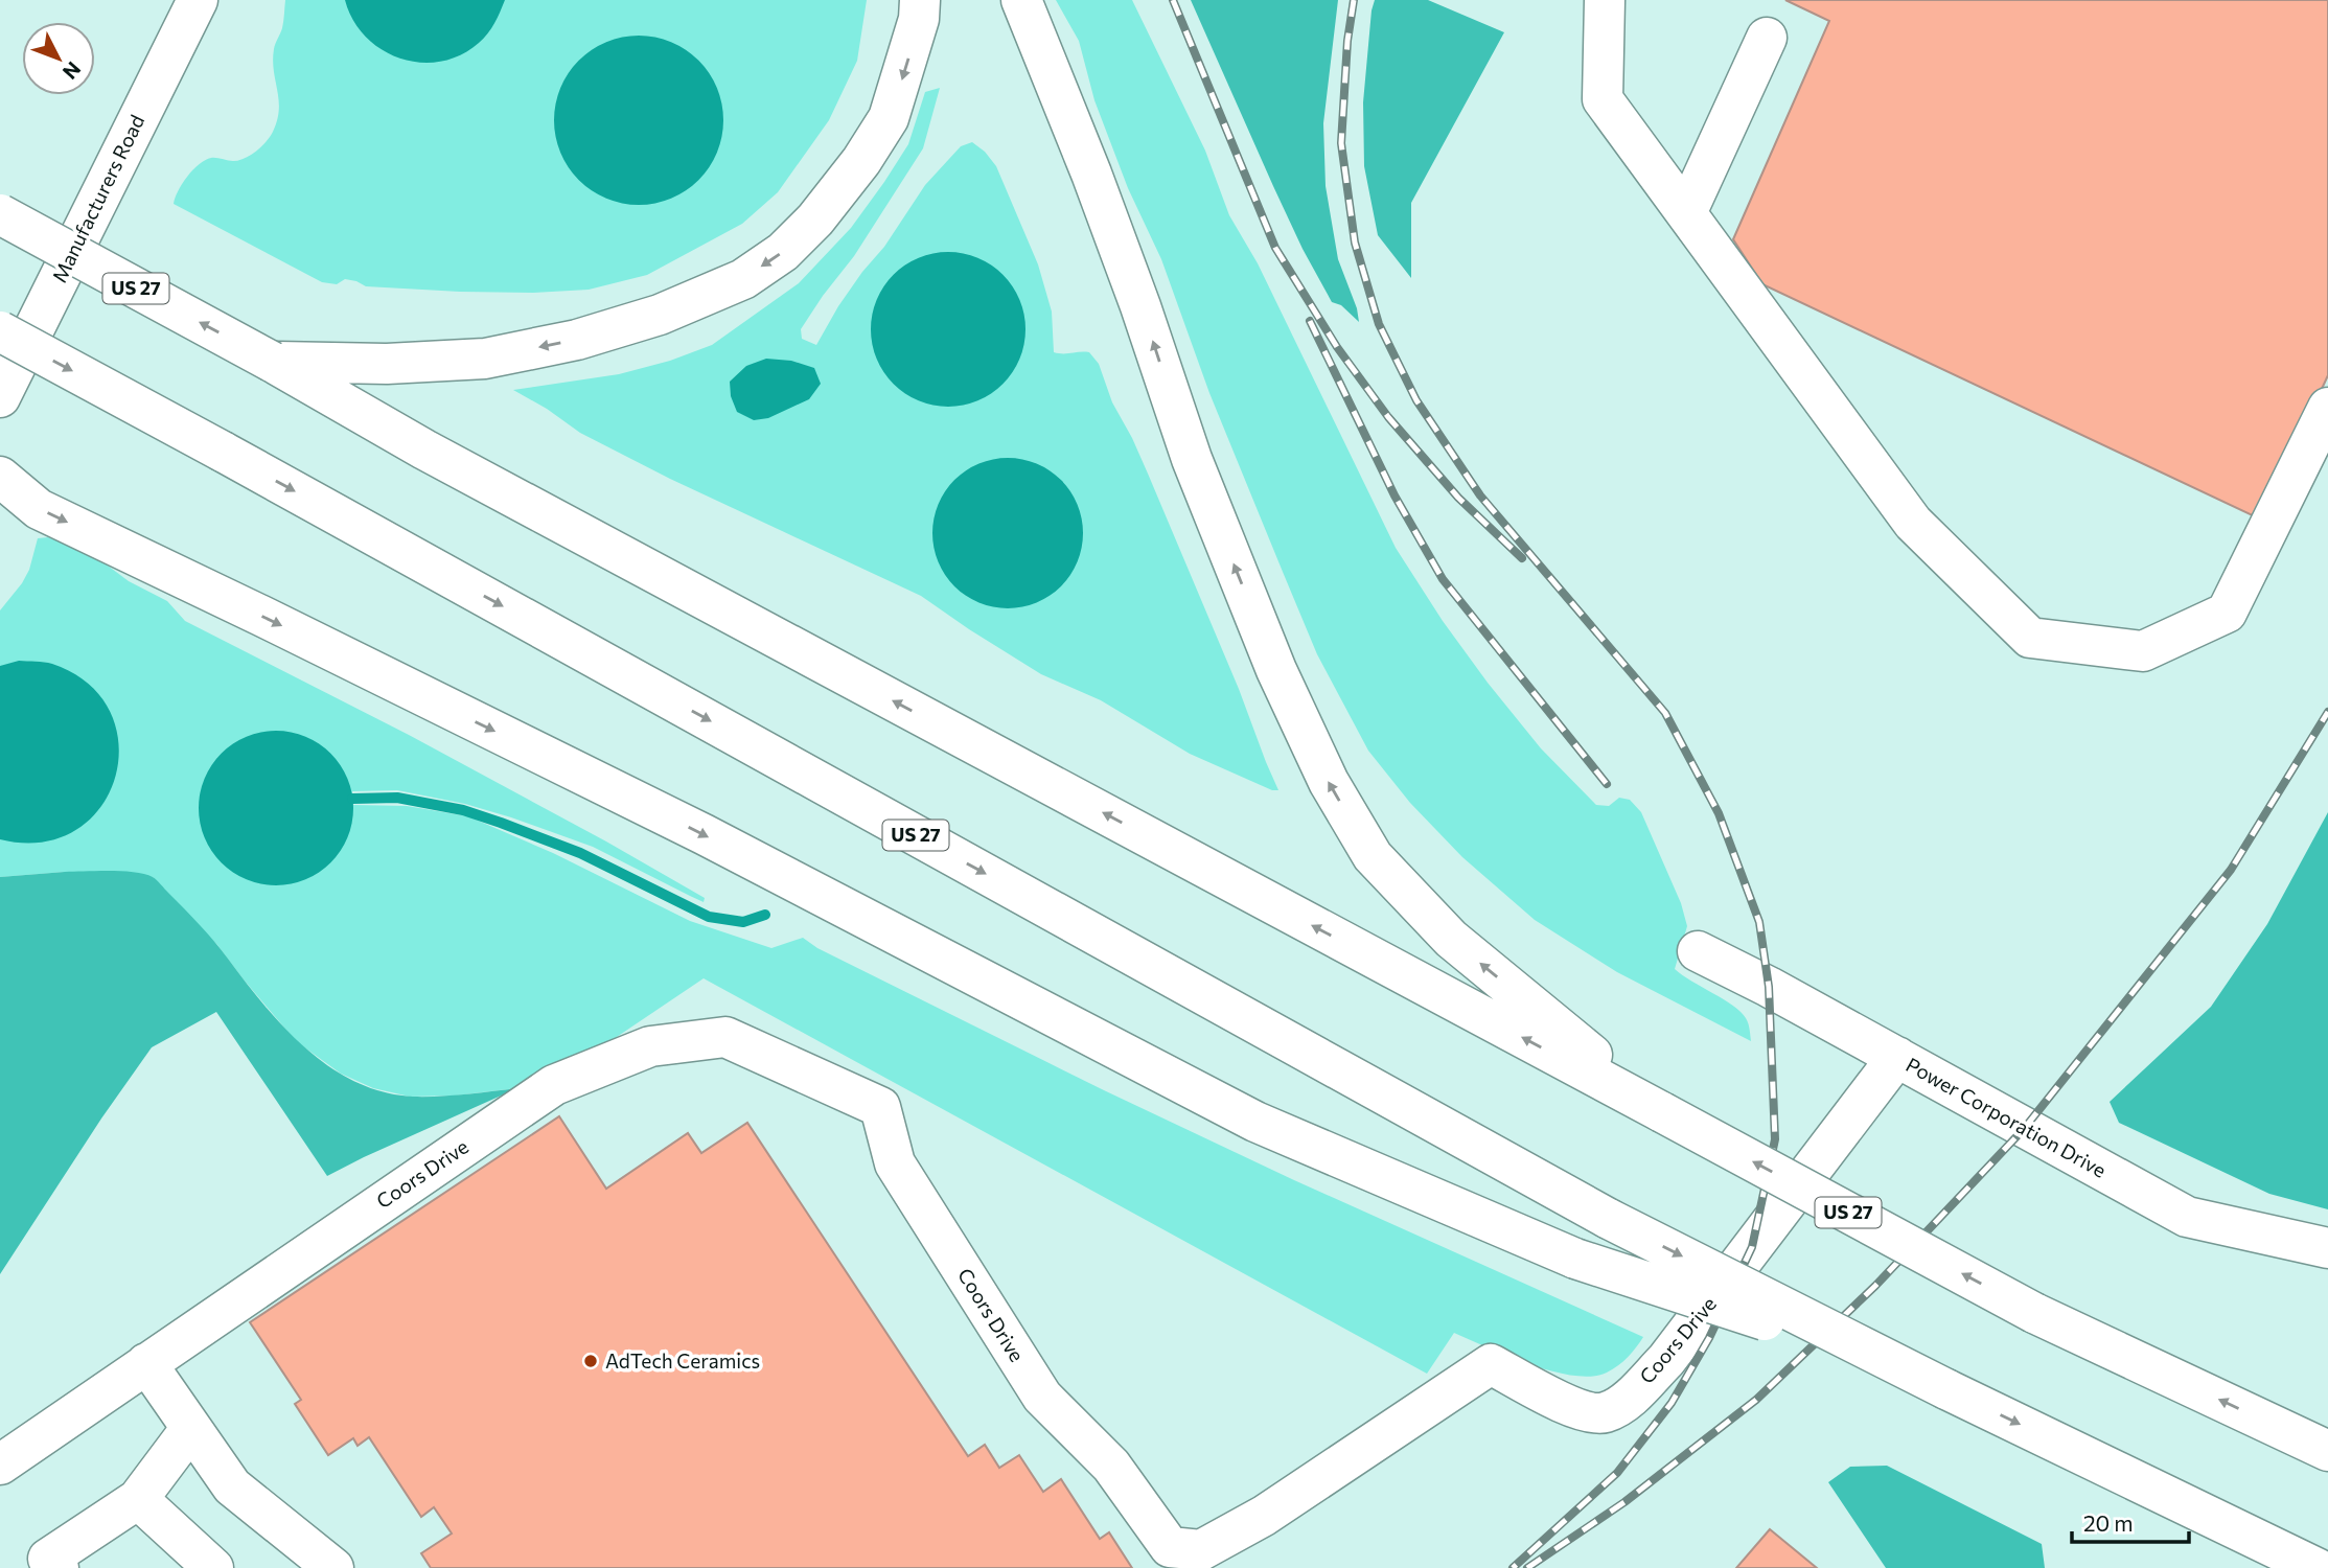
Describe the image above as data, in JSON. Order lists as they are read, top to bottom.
{
  "streets": {
    "main road": [
      "Manufacturers Road",
      "US 27",
      "Power Corporation Drive",
      "Coors Drive"
    ]
  },
  "crossings": [
    ["Power Corporation Drive", "Coors Drive"]
  ],
  "places": ["AdTech Ceramics"],
  "scale_bar": "20 m",
  "north": "bottom right"
}
